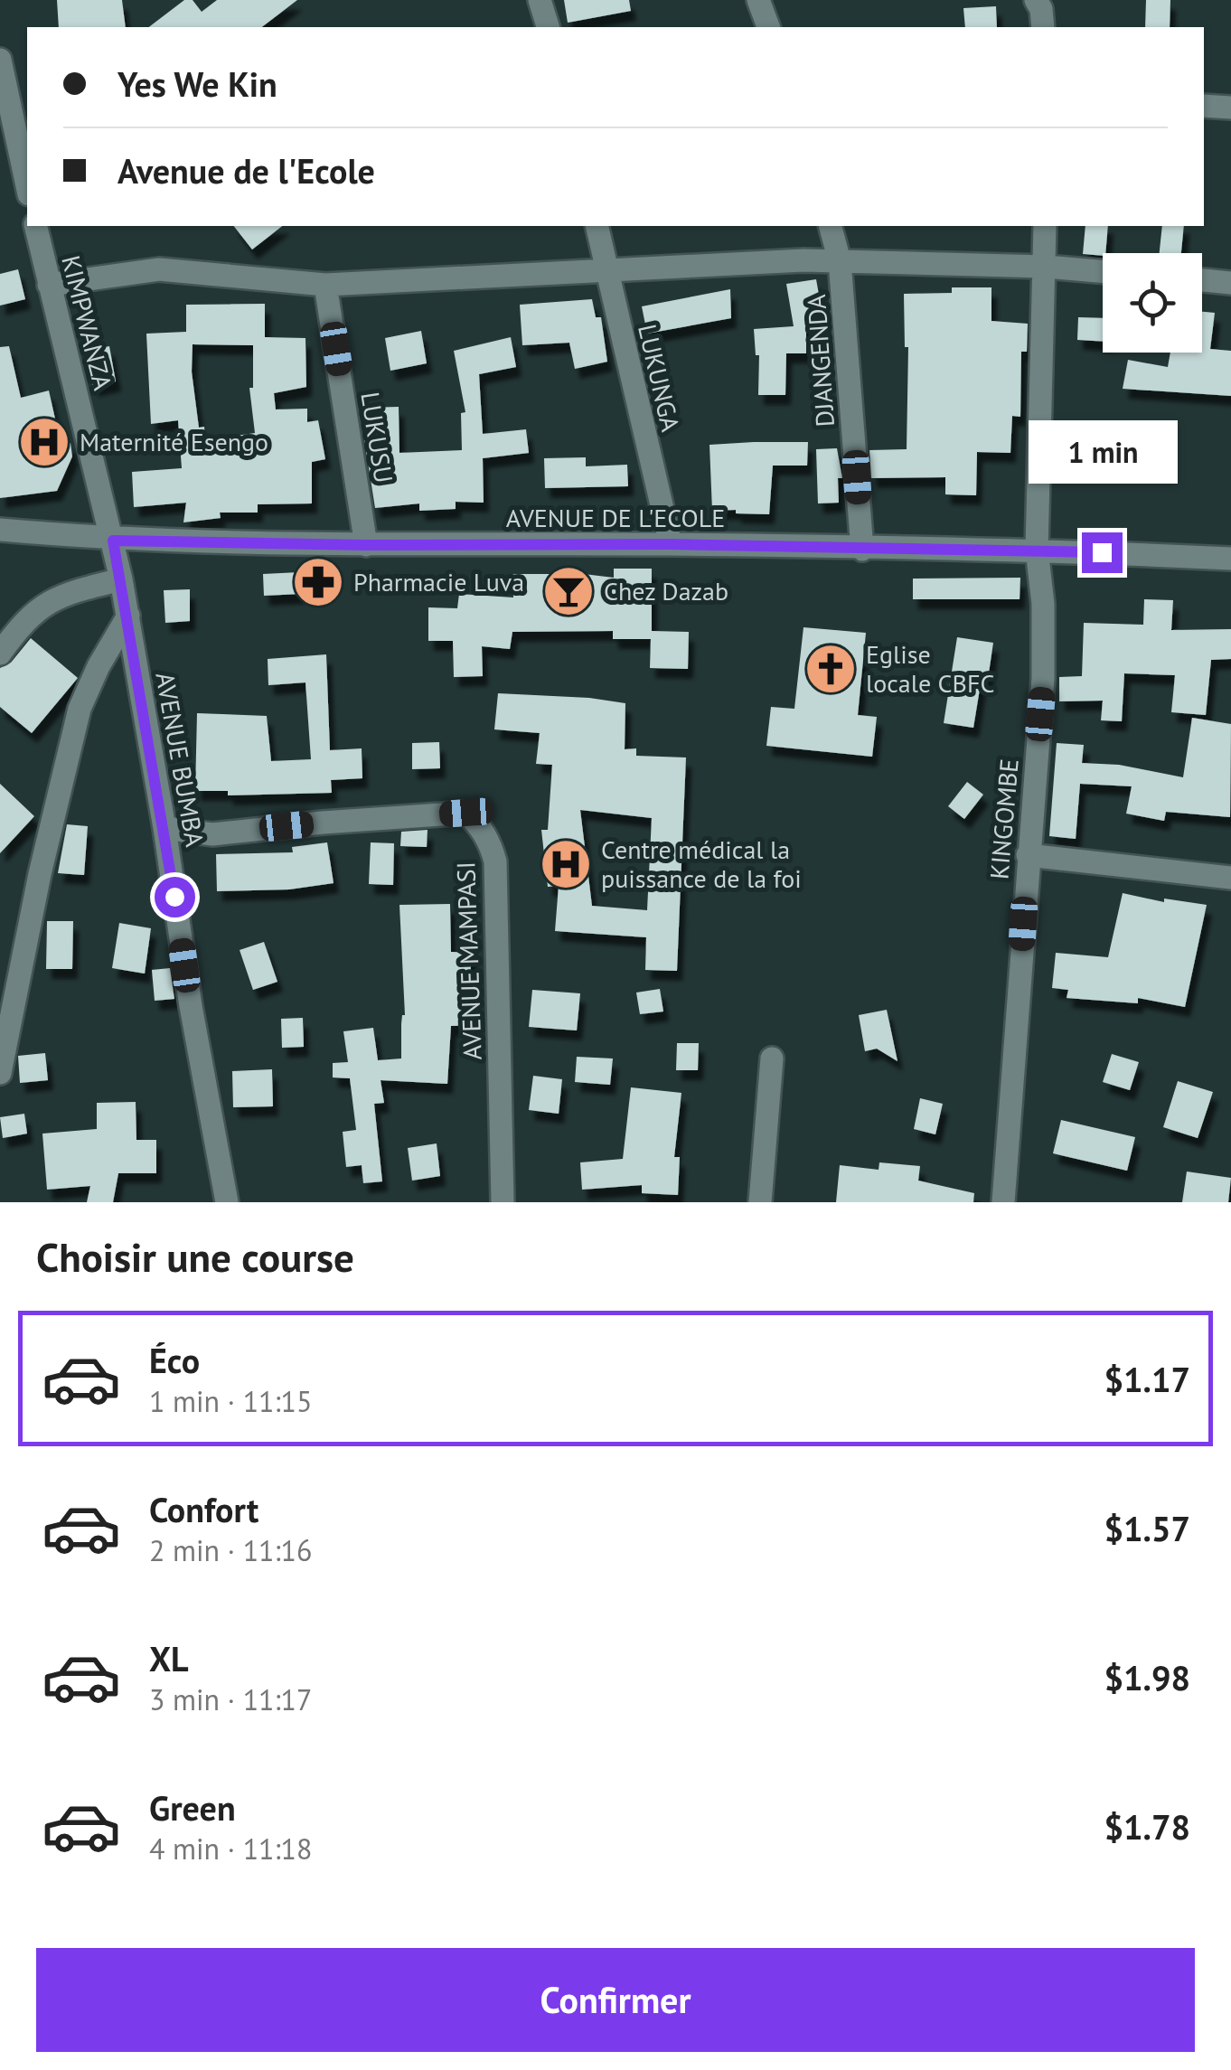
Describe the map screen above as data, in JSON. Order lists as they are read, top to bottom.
{
  "streets": {
    "street": [
      "KIMPWANZA",
      "DJANGENDA",
      "LUKUNGA",
      "LUKUSU",
      "AVENUE DE L'ECOLE",
      "AVENUE BUMBA",
      "KINGOMBE",
      "AVENUE MAMPASI"
    ]
  },
  "crossings": [
    ["KIMPWANZA", "AVENUE DE L'ECOLE"],
    ["KIMPWANZA", "AVENUE BUMBA"],
    ["DJANGENDA", "AVENUE DE L'ECOLE"],
    ["LUKUNGA", "AVENUE DE L'ECOLE"],
    ["LUKUSU", "AVENUE DE L'ECOLE"],
    ["AVENUE DE L'ECOLE", "AVENUE BUMBA"],
    ["AVENUE DE L'ECOLE", "KINGOMBE"],
    ["AVENUE BUMBA", "AVENUE MAMPASI"]
  ],
  "places": {
    "hospital": ["Maternité Esengo", "Centre médical la puissance de la foi"],
    "pharmacy": ["Pharmacie Luva"],
    "bar": ["Chez Dazab"],
    "church": ["Eglise locale CBFC"]
  },
  "page": {
    "banner": ["Yes We Kin", "Avenue de l'Ecole"],
    "bubble": "1 min",
    "heading": "Choisir une course",
    "list": [
      {
        "name": "Éco",
        "note": "1 min · 11:15",
        "value": "$1.17"
      },
      {
        "name": "Confort",
        "note": "2 min · 11:16",
        "value": "$1.57"
      },
      {
        "name": "XL",
        "note": "3 min · 11:17",
        "value": "$1.98"
      },
      {
        "name": "Green",
        "note": "4 min · 11:18",
        "value": "$1.78"
      }
    ],
    "buttons": "Confirmer"
  }
}
